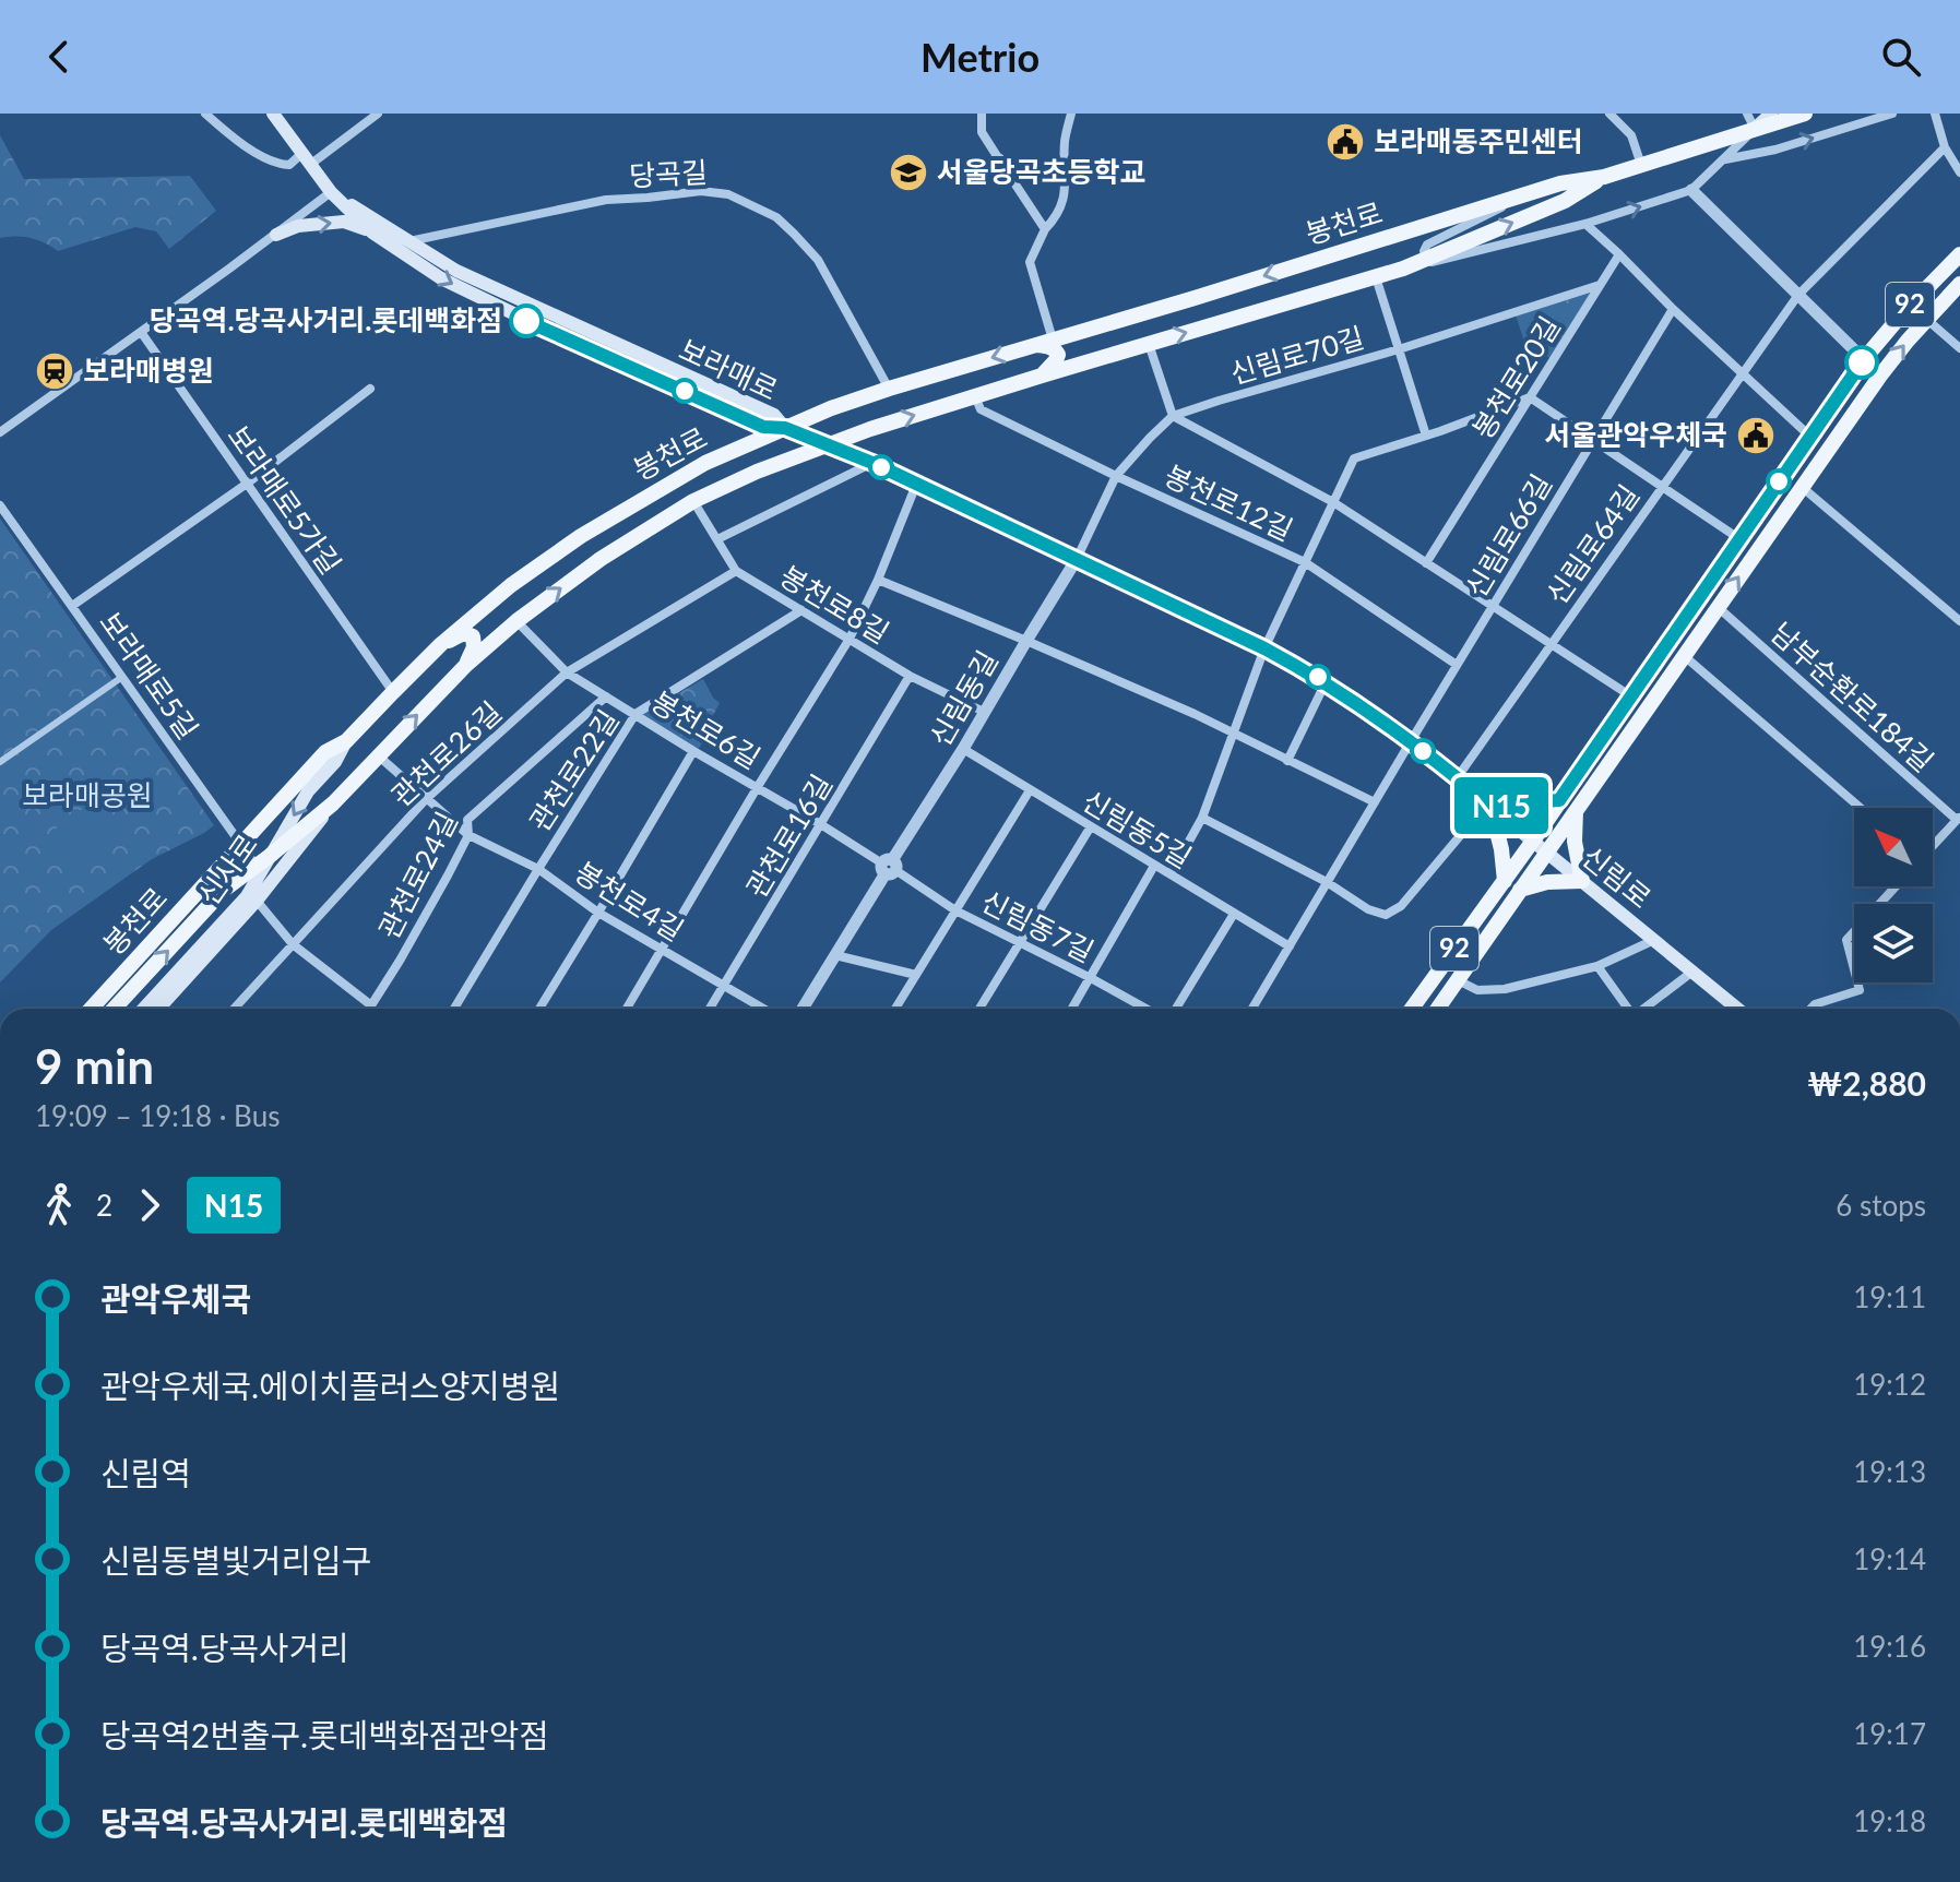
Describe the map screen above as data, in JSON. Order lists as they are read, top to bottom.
{
  "streets": {
    "main road": [
      "봉천로",
      "92",
      "보라매로",
      "신사로",
      "신림로"
    ],
    "street": [
      "당곡길",
      "신림로70길",
      "봉천로20길",
      "보라매로5가길",
      "봉천로12길",
      "신림로66길",
      "신림로64길",
      "봉천로8길",
      "보라매로5길",
      "남부순환로184길",
      "신림동길",
      "봉천로6길",
      "관천로26길",
      "관천로22길",
      "신림동5길",
      "관천로16길",
      "관천로24길",
      "봉천로4길",
      "신림동7길"
    ]
  },
  "crossings": [
    ["당곡길", "봉천로"],
    ["당곡길", "보라매로"],
    ["봉천로", "보라매로"],
    ["봉천로", "보라매로5가길"],
    ["봉천로", "봉천로12길"],
    ["봉천로", "봉천로8길"],
    ["봉천로", "보라매로5길"],
    ["봉천로", "봉천로6길"],
    ["봉천로", "신사로"],
    ["봉천로", "신림로"],
    ["봉천로", "봉천로4길"],
    ["92", "남부순환로184길"],
    ["92", "신림로"],
    ["신림로70길", "봉천로20길"],
    ["신림로70길", "봉천로12길"],
    ["신림로70길", "신림동길"],
    ["신림로70길", "신림로"],
    ["보라매로", "신림로"],
    ["봉천로12길", "신림로66길"],
    ["신림로66길", "신림동5길"],
    ["신림로66길", "신림로"],
    ["신림로64길", "신림로"],
    ["봉천로8길", "신림동길"],
    ["봉천로8길", "관천로26길"],
    ["봉천로8길", "관천로22길"],
    ["봉천로8길", "관천로16길"],
    ["보라매로5길", "신사로"],
    ["신림동길", "봉천로6길"],
    ["신림동길", "신림동5길"],
    ["신림동길", "신림로"],
    ["신림동길", "신림동7길"],
    ["봉천로6길", "관천로26길"],
    ["봉천로6길", "관천로22길"],
    ["봉천로6길", "관천로16길"],
    ["봉천로6길", "관천로24길"],
    ["봉천로6길", "신림동7길"],
    ["관천로26길", "봉천로4길"],
    ["관천로22길", "봉천로4길"],
    ["관천로16길", "봉천로4길"],
    ["관천로24길", "봉천로4길"]
  ],
  "parks": ["보라매공원"],
  "places": {
    "public building": ["보라매동주민센터", "서울관악우체국"],
    "school or university": ["서울당곡초등학교"],
    "other": ["당곡역.당곡사거리.롯데백화점"],
    "station": ["보라매병원"]
  },
  "lines": ["bus line N15"],
  "north": "top left",
  "page": {
    "header": "Metrio",
    "on_map": "N15",
    "heading": ["9 min", "19:09 – 19:18 · Bus", "₩2,880"],
    "legs": ["2", "N15", "6 stops"],
    "list": [
      {
        "name": "관악우체국",
        "value": "19:11"
      },
      {
        "name": "관악우체국.에이치플러스양지병원",
        "value": "19:12"
      },
      {
        "name": "신림역",
        "value": "19:13"
      },
      {
        "name": "신림동별빛거리입구",
        "value": "19:14"
      },
      {
        "name": "당곡역.당곡사거리",
        "value": "19:16"
      },
      {
        "name": "당곡역2번출구.롯데백화점관악점",
        "value": "19:17"
      },
      {
        "name": "당곡역.당곡사거리.롯데백화점",
        "value": "19:18"
      }
    ]
  }
}
